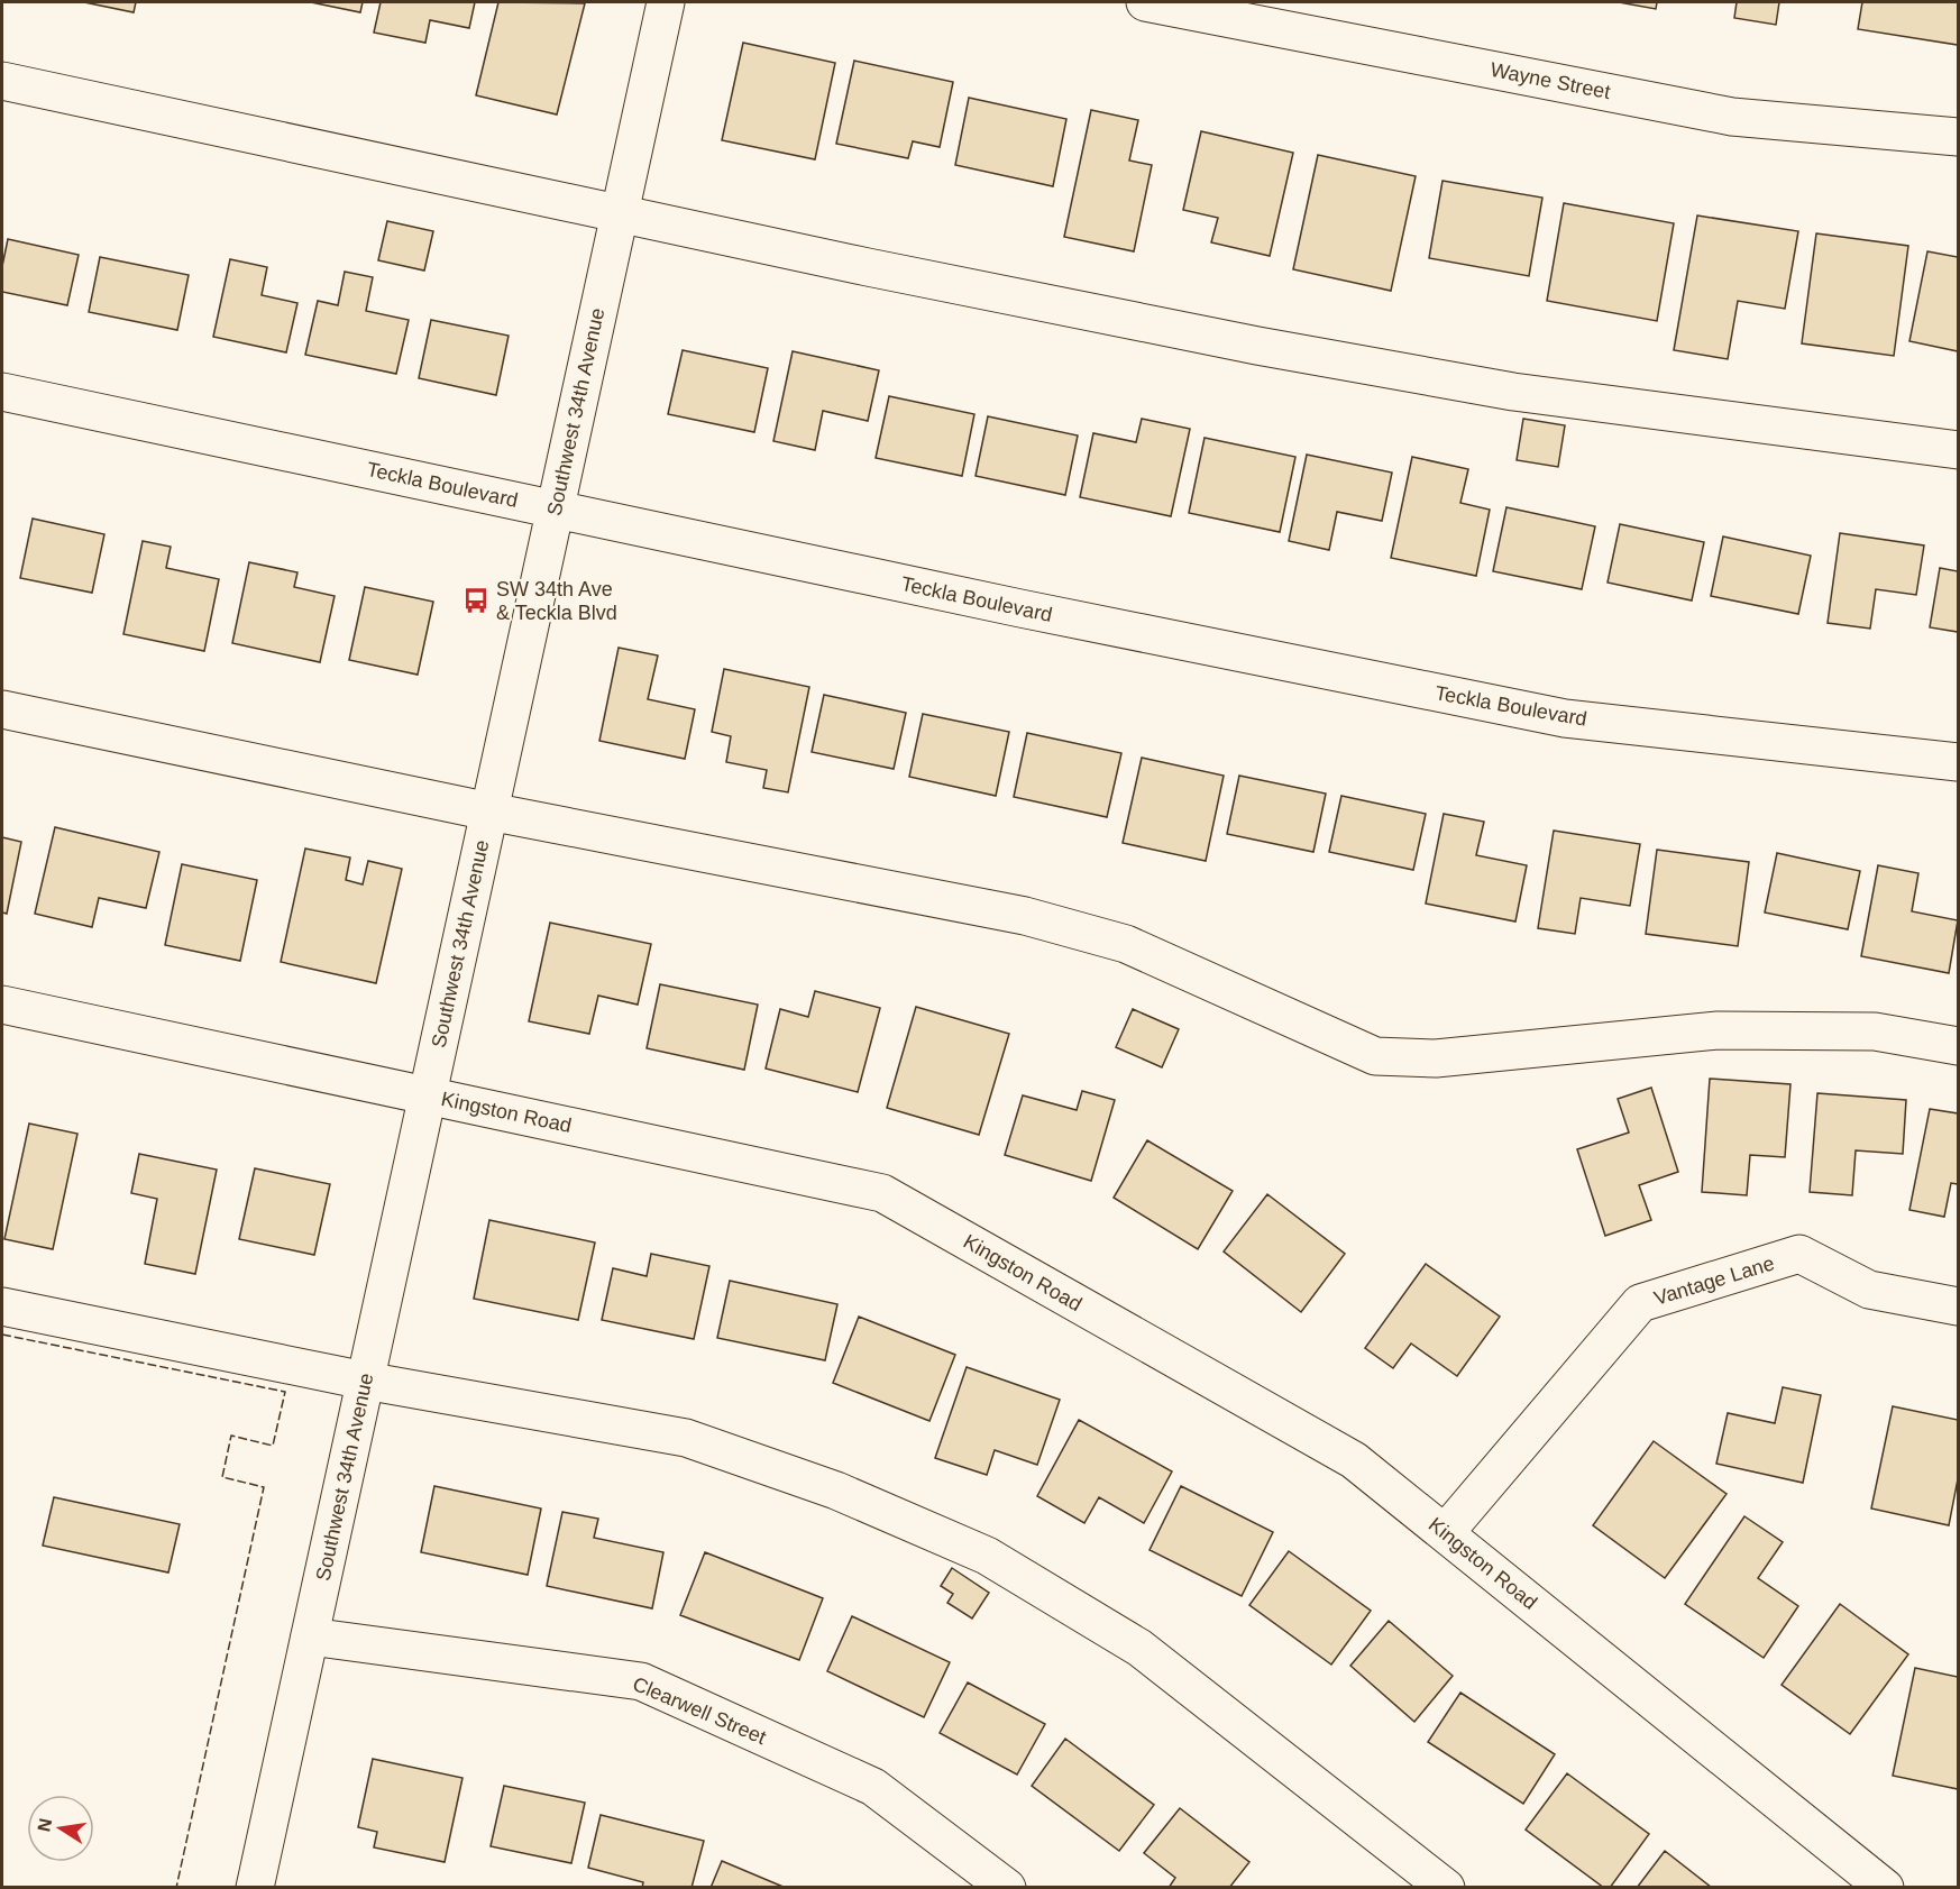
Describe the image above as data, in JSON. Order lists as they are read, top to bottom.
{
  "streets": {
    "street": [
      "Wayne Street",
      "Southwest 34th Avenue",
      "Teckla Boulevard",
      "Kingston Road",
      "Vantage Lane",
      "Clearwell Street"
    ]
  },
  "crossings": [
    ["Southwest 34th Avenue", "Teckla Boulevard"],
    ["Southwest 34th Avenue", "Kingston Road"],
    ["Southwest 34th Avenue", "Clearwell Street"],
    ["Kingston Road", "Vantage Lane"]
  ],
  "places": {
    "bus stop": ["SW 34th Ave & Teckla Blvd"]
  },
  "north": "left"
}
